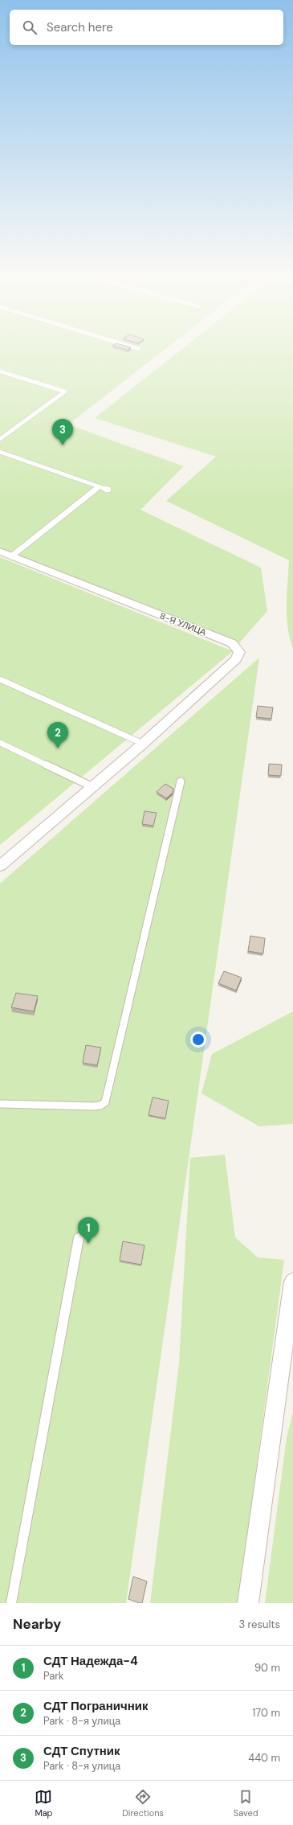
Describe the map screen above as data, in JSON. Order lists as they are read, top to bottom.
{
  "streets": {
    "street": ["8-Я УЛИЦА"]
  },
  "page": {
    "search": "Search here",
    "pins": ["3", "2", "1"],
    "heading": ["Nearby", "3 results"],
    "list": [
      {
        "mark": "1",
        "name": "СДТ Надежда-4",
        "note": "Park",
        "value": "90 m"
      },
      {
        "mark": "2",
        "name": "СДТ Пограничник",
        "note": "Park · 8-я улица",
        "value": "170 m"
      },
      {
        "mark": "3",
        "name": "СДТ Спутник",
        "note": "Park · 8-я улица",
        "value": "440 m"
      }
    ],
    "nav": ["Map", "Directions", "Saved"]
  }
}
